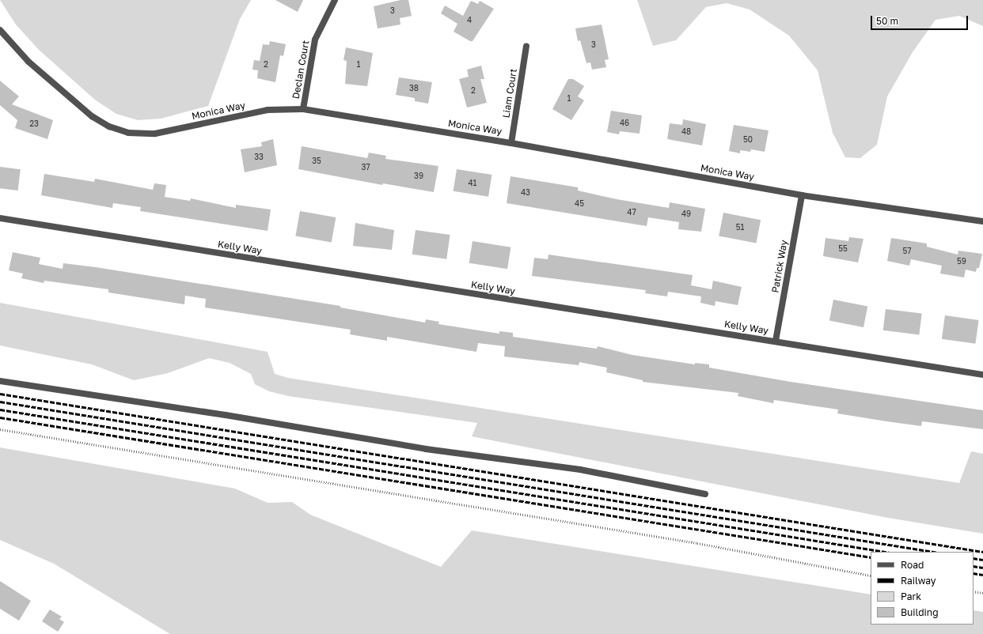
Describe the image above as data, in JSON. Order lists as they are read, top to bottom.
{
  "streets": {
    "street": [
      "Declan Court",
      "Liam Court",
      "Monica Way",
      "Kelly Way",
      "Patrick Way"
    ]
  },
  "crossings": [
    ["Declan Court", "Monica Way"],
    ["Liam Court", "Monica Way"],
    ["Monica Way", "Patrick Way"],
    ["Kelly Way", "Patrick Way"]
  ],
  "house_numbers": [
    "3",
    "4",
    "3",
    "2",
    "1",
    "38",
    "2",
    "1",
    "46",
    "23",
    "48",
    "50",
    "33",
    "35",
    "37",
    "39",
    "41",
    "43",
    "45",
    "47",
    "49",
    "51",
    "55",
    "57",
    "59"
  ],
  "legend": [
    "Road",
    "Railway",
    "Park",
    "Building"
  ],
  "scale_bar": "50 m"
}
